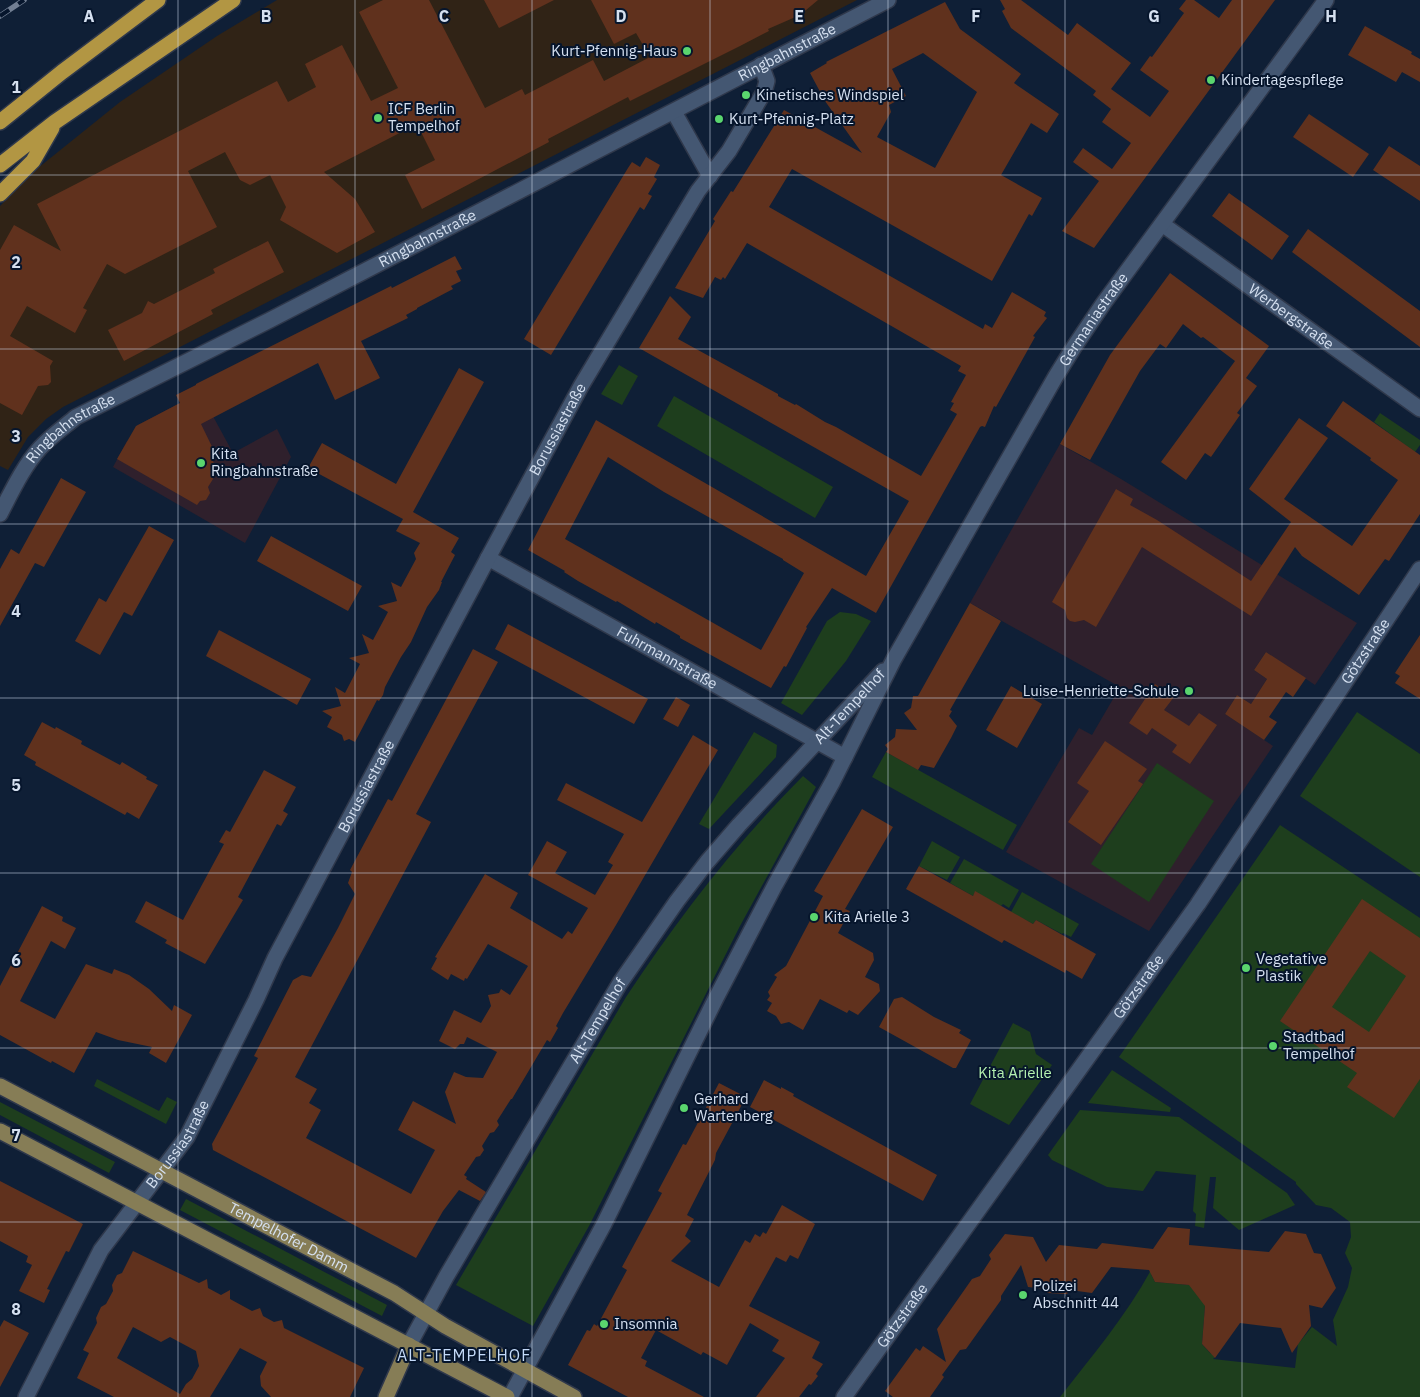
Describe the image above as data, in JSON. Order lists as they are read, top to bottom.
{
  "streets": {
    "main road": ["Alt-Tempelhof", "Tempelhofer Damm"],
    "street": [
      "Ringbahnstraße",
      "Werbergstraße",
      "Germaniastraße",
      "Borussiastraße",
      "Götzstraße",
      "Fuhrmannstraße"
    ]
  },
  "crossings": [
    ["Ringbahnstraße", "Borussiastraße"],
    ["Werbergstraße", "Germaniastraße"],
    ["Germaniastraße", "Alt-Tempelhof"],
    ["Borussiastraße", "Fuhrmannstraße"],
    ["Borussiastraße", "Tempelhofer Damm"],
    ["Fuhrmannstraße", "Alt-Tempelhof"],
    ["Alt-Tempelhof", "Tempelhofer Damm"]
  ],
  "districts": ["ALT-TEMPELHOF"],
  "parks": ["Kita Arielle"],
  "places": [
    "Kurt-Pfennig-Haus",
    "Kindertagespflege",
    "Kinetisches Windspiel",
    "ICF Berlin Tempelhof",
    "Kurt-Pfennig-Platz",
    "Kita Ringbahnstraße",
    "Luise-Henriette-Schule",
    "Kita Arielle 3",
    "Vegetative Plastik",
    "Stadtbad Tempelhof",
    "Gerhard Wartenberg",
    "Polizei Abschnitt 44",
    "Insomnia"
  ],
  "grid": {
    "columns": [
      "A",
      "B",
      "C",
      "D",
      "E",
      "F",
      "G",
      "H"
    ],
    "rows": [
      "1",
      "2",
      "3",
      "4",
      "5",
      "6",
      "7",
      "8"
    ]
  }
}
